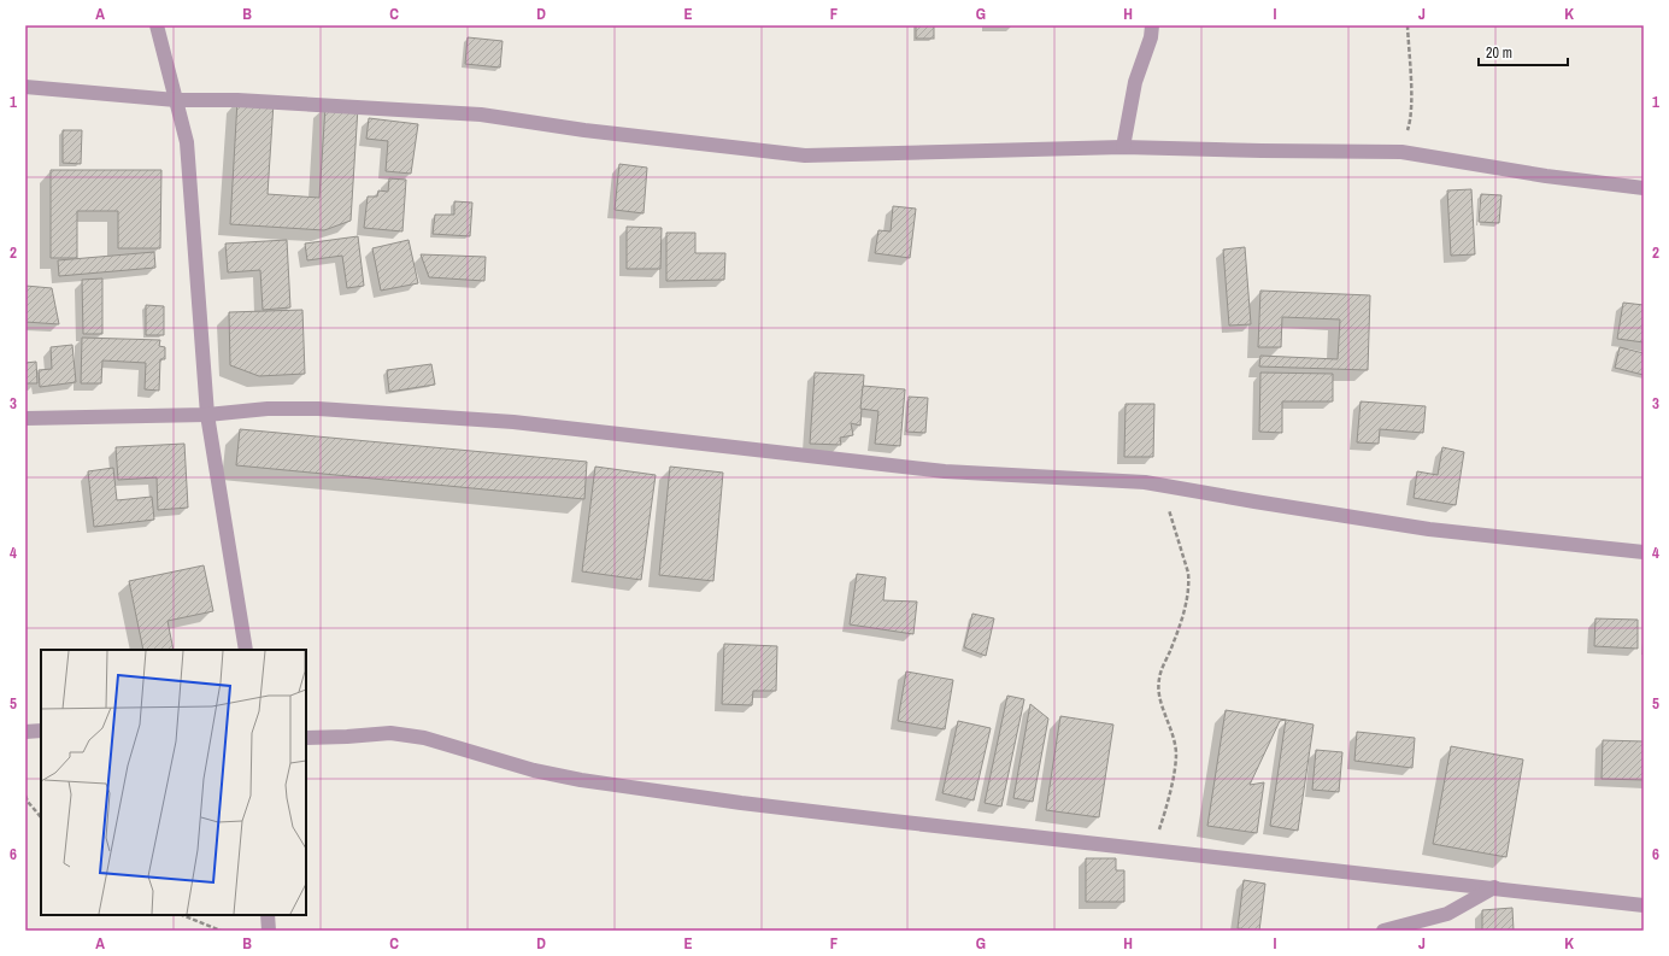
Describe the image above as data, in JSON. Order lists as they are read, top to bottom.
{
  "scale_bar": "20 m",
  "grid": {
    "columns": [
      "A",
      "B",
      "C",
      "D",
      "E",
      "F",
      "G",
      "H",
      "I",
      "J",
      "K"
    ],
    "rows": [
      "1",
      "2",
      "3",
      "4",
      "5",
      "6"
    ]
  }
}
